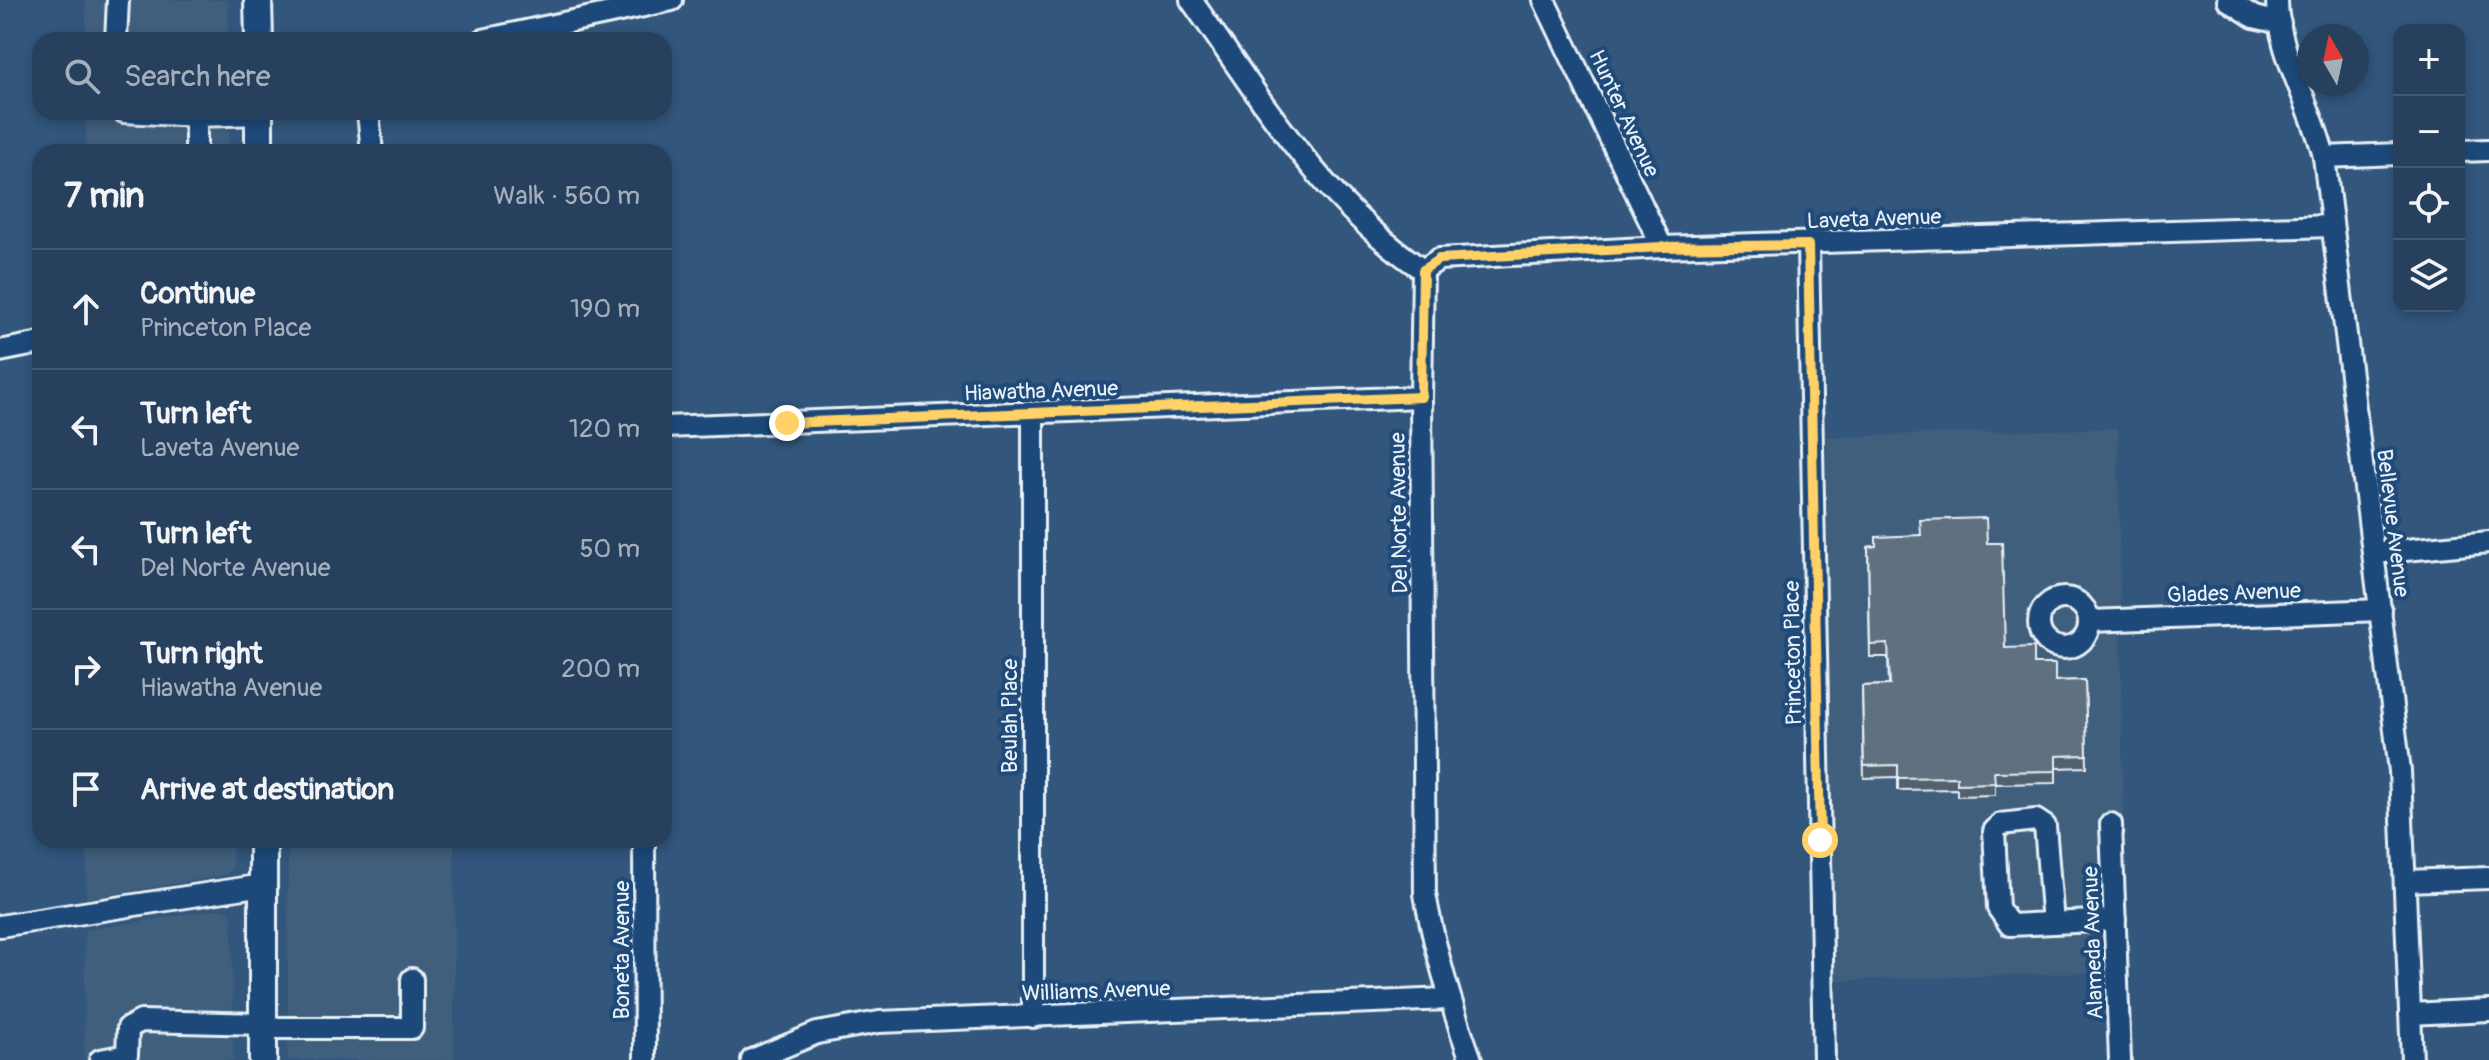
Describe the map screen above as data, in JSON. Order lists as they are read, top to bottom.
{
  "streets": {
    "street": [
      "Hunter Avenue",
      "Laveta Avenue",
      "Hiawatha Avenue",
      "Del Norte Avenue",
      "Bellevue Avenue",
      "Glades Avenue",
      "Princeton Place",
      "Beulah Place",
      "Alameda Avenue",
      "Boneta Avenue",
      "Williams Avenue"
    ]
  },
  "crossings": [
    ["Hunter Avenue", "Laveta Avenue"],
    ["Laveta Avenue", "Del Norte Avenue"],
    ["Laveta Avenue", "Bellevue Avenue"],
    ["Laveta Avenue", "Princeton Place"],
    ["Hiawatha Avenue", "Del Norte Avenue"],
    ["Hiawatha Avenue", "Beulah Place"],
    ["Del Norte Avenue", "Williams Avenue"],
    ["Bellevue Avenue", "Glades Avenue"],
    ["Beulah Place", "Williams Avenue"]
  ],
  "north": "top",
  "page": {
    "map_buttons": ["+", "−"],
    "search": "Search here",
    "heading": ["7 min", "Walk · 560 m"],
    "list": [
      ["Continue", "Princeton Place", "190 m"],
      ["Turn left", "Laveta Avenue", "120 m"],
      ["Turn left", "Del Norte Avenue", "50 m"],
      ["Turn right", "Hiawatha Avenue", "200 m"],
      "Arrive at destination"
    ]
  }
}
